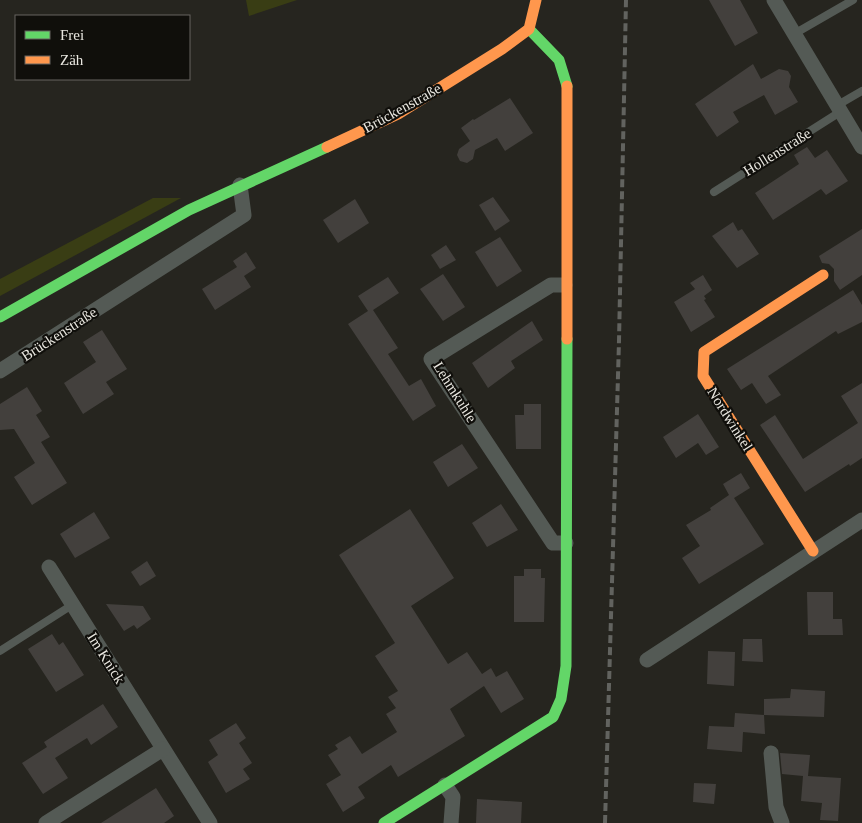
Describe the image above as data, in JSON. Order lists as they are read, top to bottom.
{
  "streets": {
    "street": [
      "Brückenstraße",
      "Lehmkuhle",
      "Nordwinkel",
      "Im Knick"
    ],
    "lane": ["Hollenstraße"]
  },
  "legend": ["Frei", "Zäh"]
}
